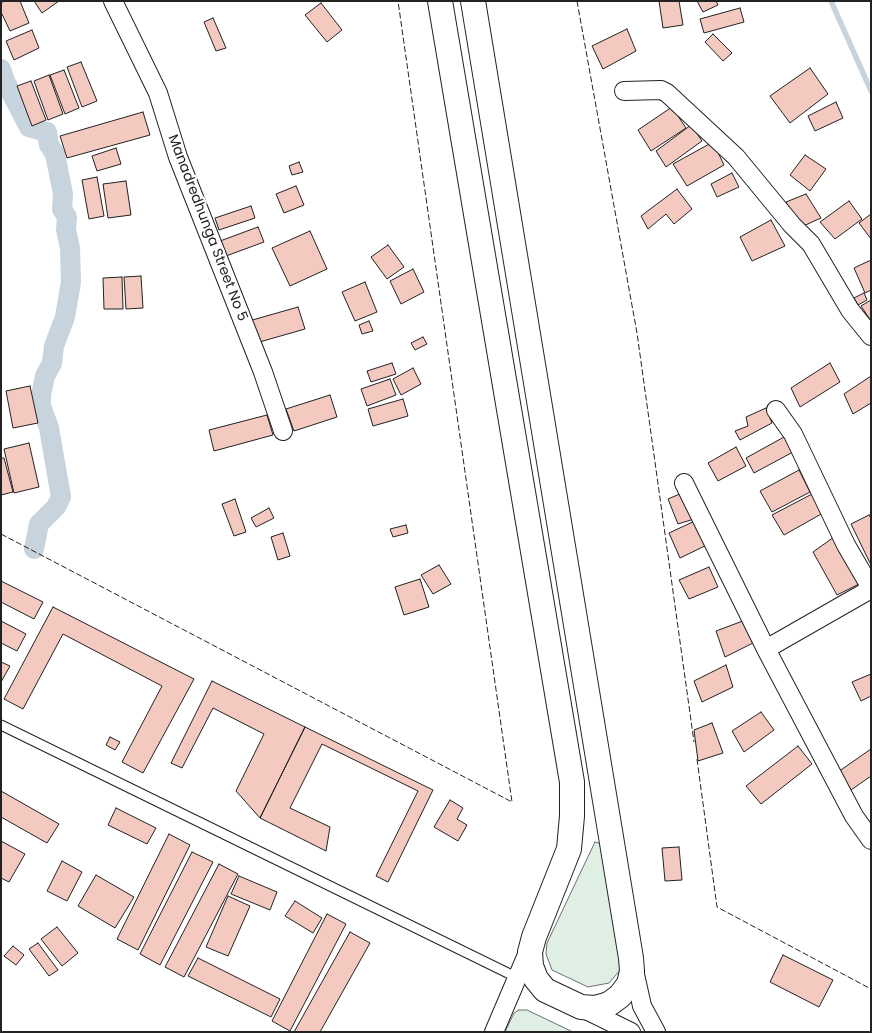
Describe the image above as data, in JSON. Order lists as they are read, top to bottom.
{
  "streets": {
    "street": ["Manadredhunga Street No 5"]
  }
}
